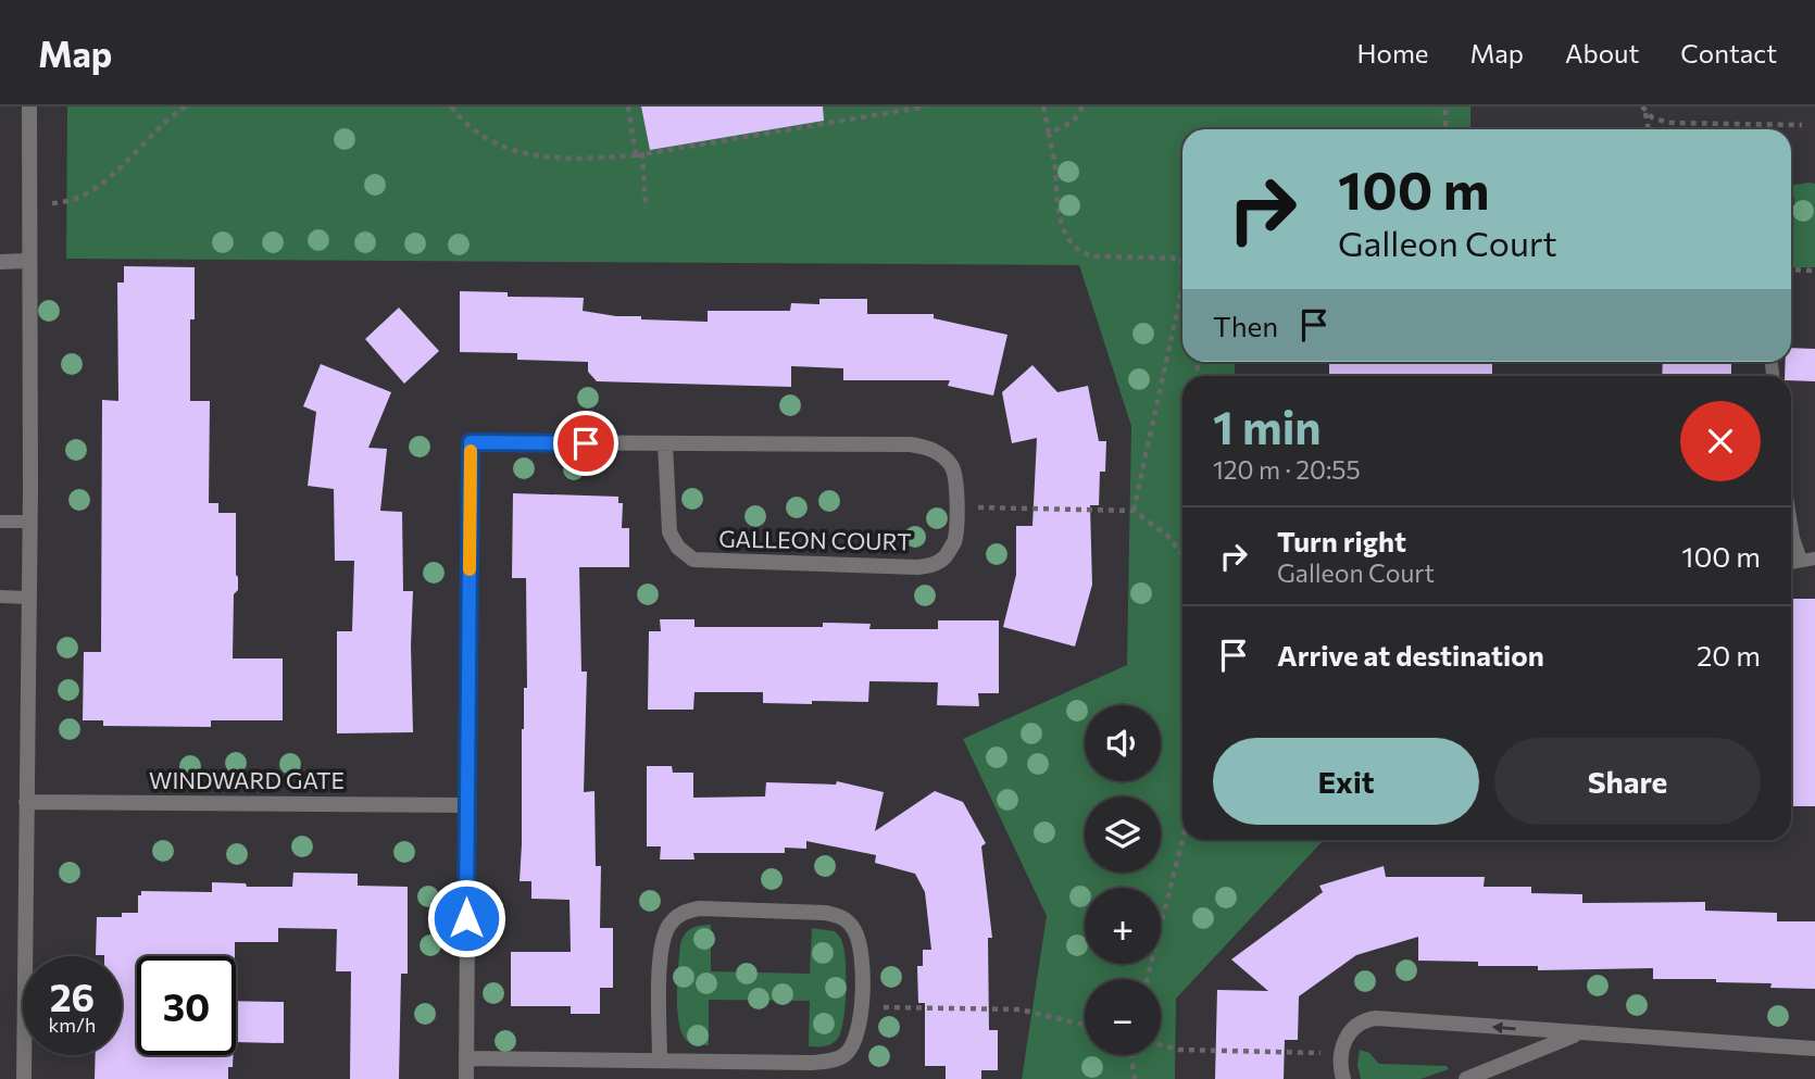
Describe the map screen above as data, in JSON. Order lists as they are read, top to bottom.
{
  "streets": {
    "street": ["GALLEON COURT", "WINDWARD GATE"]
  },
  "crossings": [
    ["GALLEON COURT", "WINDWARD GATE"]
  ],
  "page": {
    "header": "Map",
    "nav": [
      "Home",
      "Map",
      "About",
      "Contact"
    ],
    "turn": ["100 m", "Galleon Court"],
    "then": "Then",
    "heading": ["1 min", "120 m · 20:55"],
    "list": [
      {
        "name": "Turn right",
        "note": "Galleon Court",
        "value": "100 m"
      },
      {
        "name": "Arrive at destination",
        "value": "20 m"
      }
    ],
    "map_buttons": ["+", "−"],
    "buttons": ["Exit", "Share"],
    "speed": "26 km/h",
    "limit": "30"
  }
}
